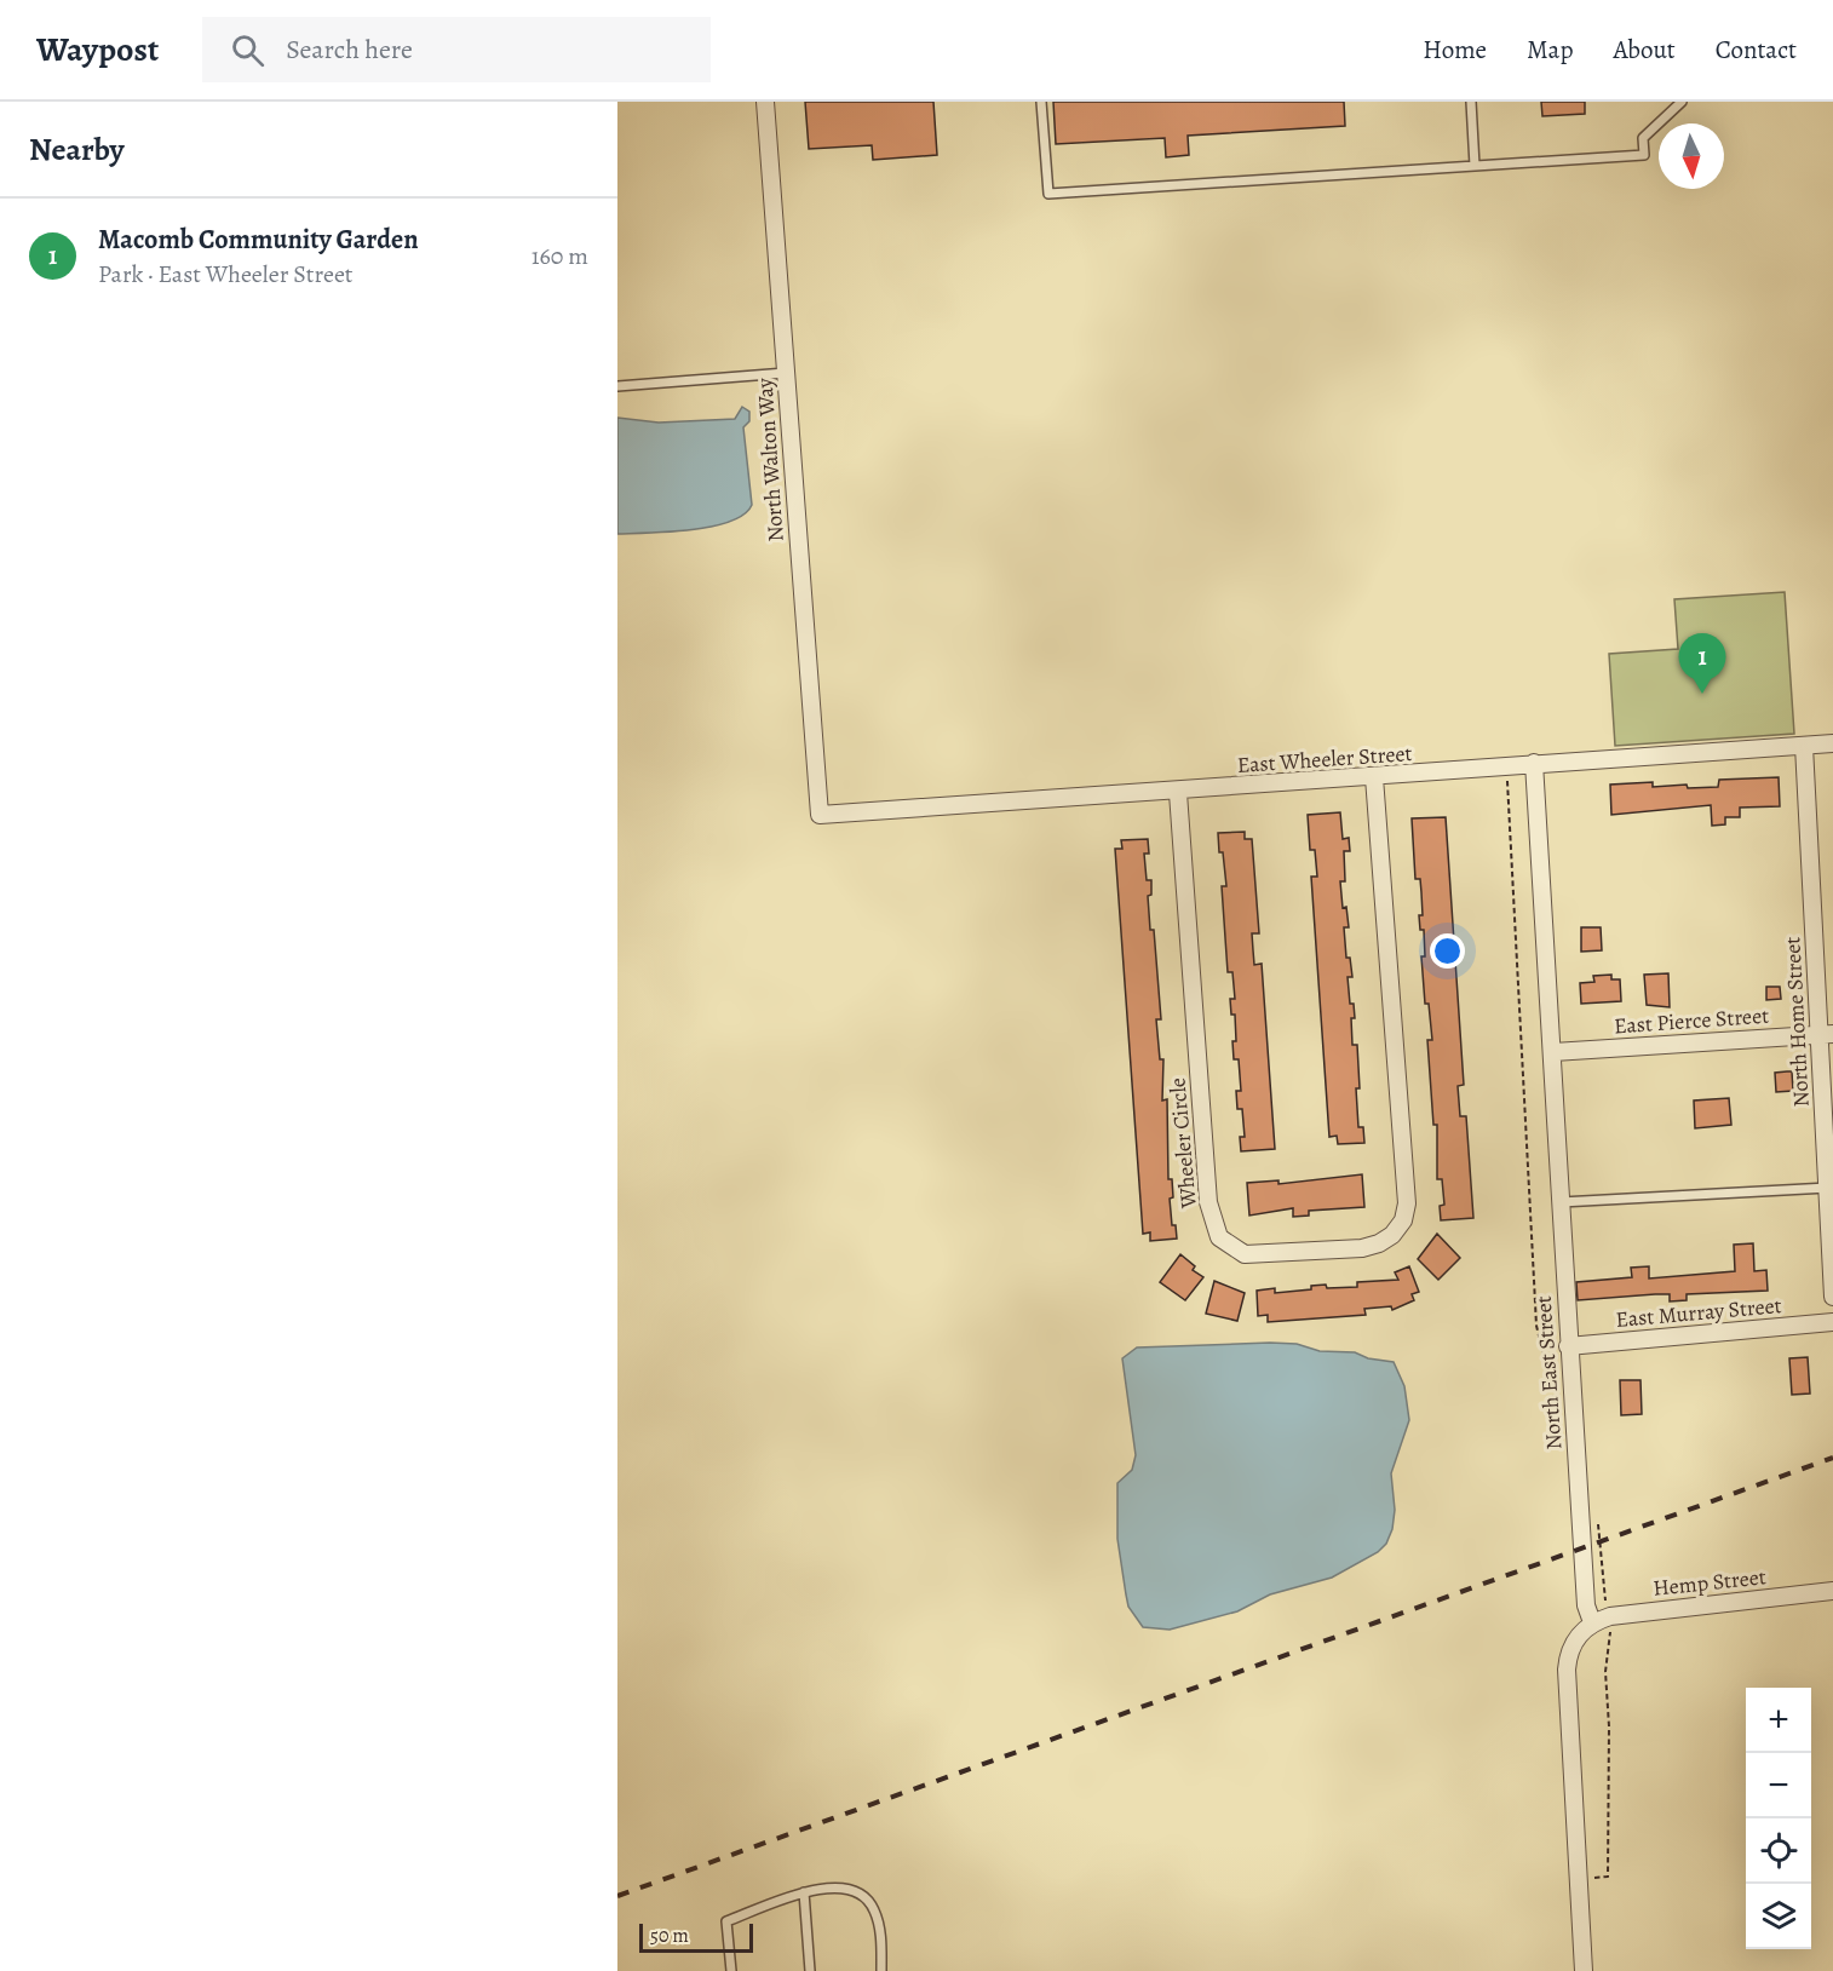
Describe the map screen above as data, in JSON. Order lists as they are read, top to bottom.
{
  "streets": {
    "street": [
      "North Walton Way",
      "East Wheeler Street",
      "East Pierce Street",
      "North Home Street",
      "Wheeler Circle",
      "East Murray Street",
      "North East Street",
      "Hemp Street"
    ]
  },
  "crossings": [
    ["North Walton Way", "East Wheeler Street"],
    ["East Wheeler Street", "North Home Street"],
    ["East Wheeler Street", "Wheeler Circle"],
    ["East Wheeler Street", "North East Street"],
    ["East Pierce Street", "North Home Street"],
    ["East Pierce Street", "North East Street"],
    ["East Murray Street", "North East Street"],
    ["North East Street", "Hemp Street"]
  ],
  "scale_bar": "50 m",
  "north": "bottom",
  "page": {
    "header": "Waypost",
    "search": "Search here",
    "nav": [
      "Home",
      "Map",
      "About",
      "Contact"
    ],
    "heading": "Nearby",
    "list": [
      {
        "mark": "1",
        "name": "Macomb Community Garden",
        "note": "Park · East Wheeler Street",
        "value": "160 m"
      }
    ],
    "pins": "1",
    "map_buttons": ["+", "−"],
    "scale": "50 m"
  }
}
